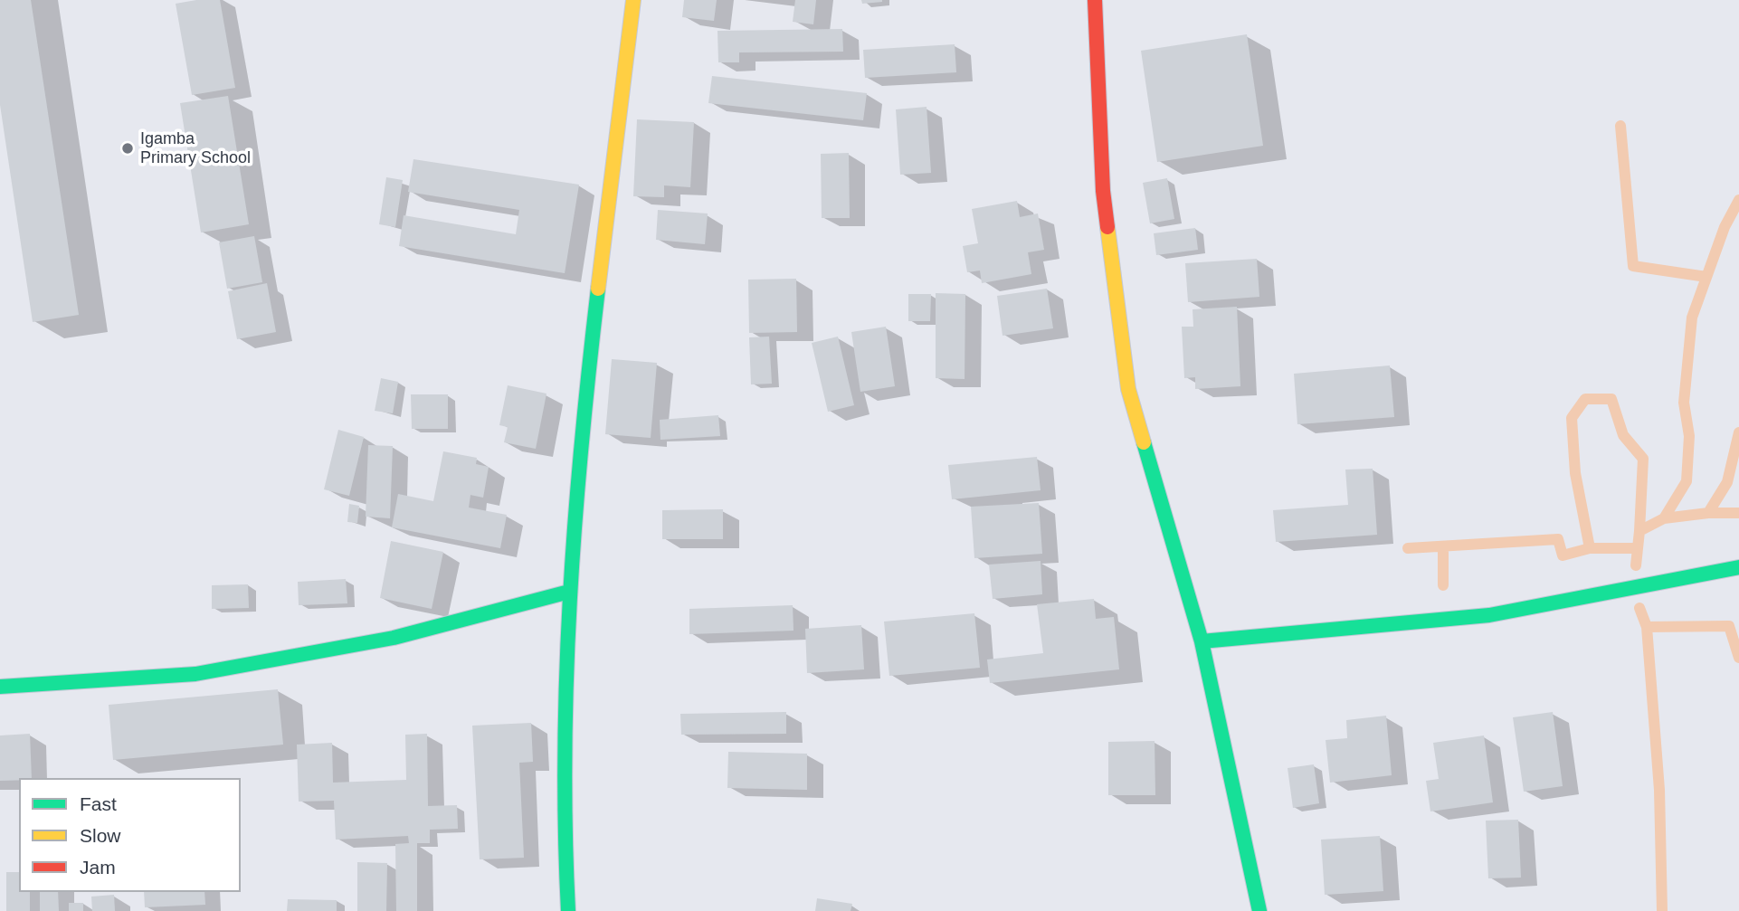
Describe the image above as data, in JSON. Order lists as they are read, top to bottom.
{
  "places": ["Igamba Primary School"],
  "legend": ["Fast", "Slow", "Jam"]
}
